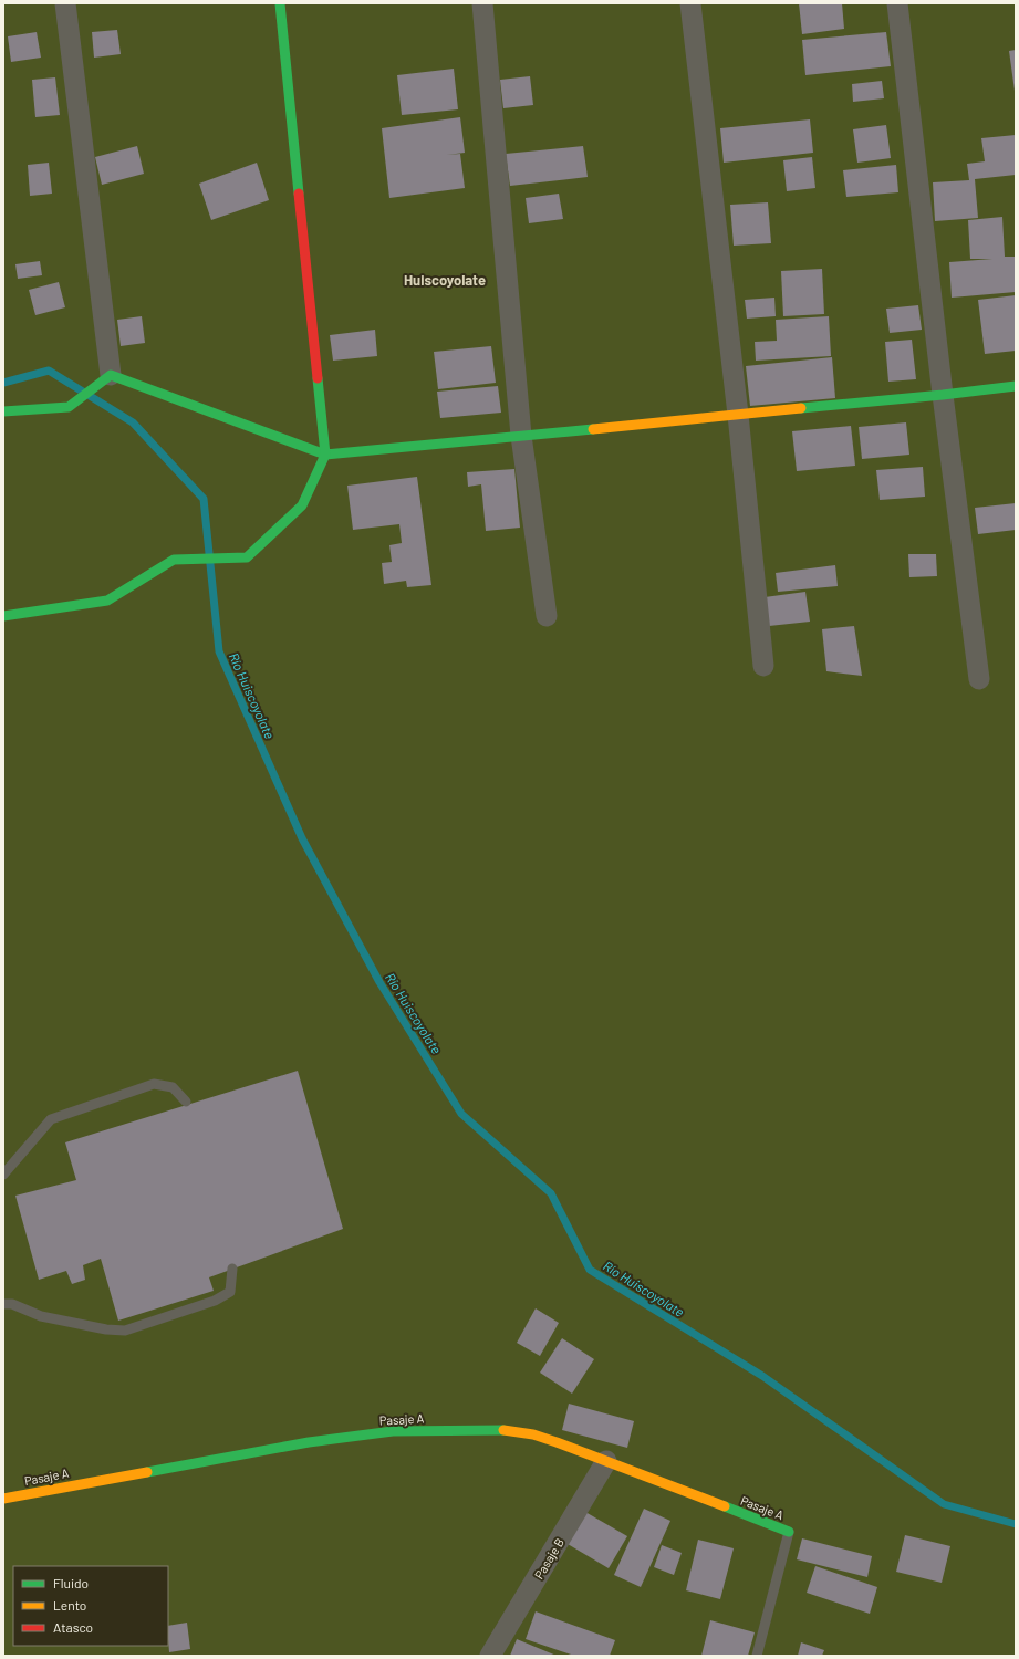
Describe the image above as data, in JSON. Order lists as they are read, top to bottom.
{
  "streets": {
    "street": ["Pasaje A", "Pasaje B"]
  },
  "crossings": [
    ["Pasaje A", "Pasaje B"]
  ],
  "districts": ["Huiscoyolate"],
  "water": ["Río Huiscoyolate"],
  "legend": ["Fluido", "Lento", "Atasco"]
}
